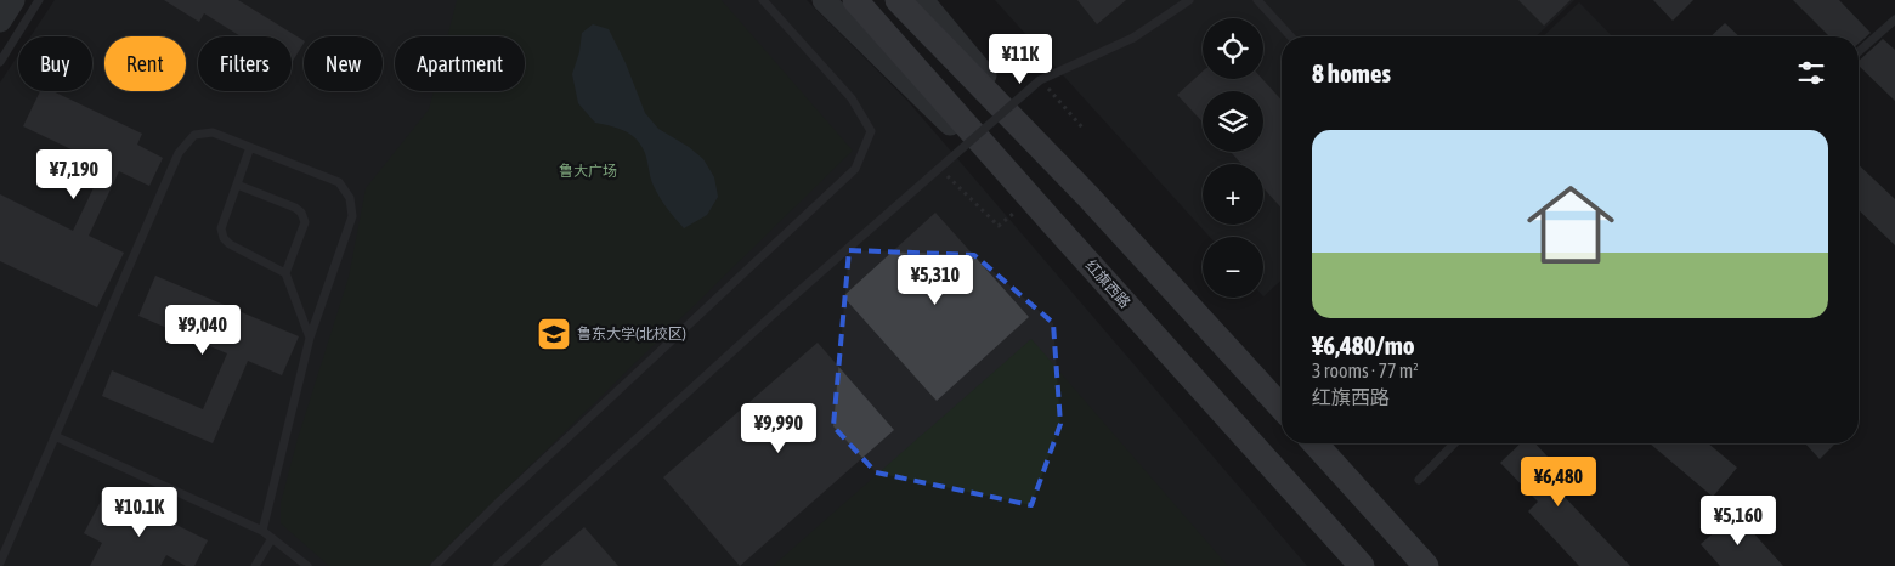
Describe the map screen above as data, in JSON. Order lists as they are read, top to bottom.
{
  "streets": {
    "main road": ["红旗西路"]
  },
  "parks": ["鲁大广场"],
  "places": {
    "school or university": ["鲁东大学(北校区)"]
  },
  "page": {
    "map_buttons": ["+", "−"],
    "price": [
      "¥11K",
      "¥7,190",
      "¥5,310",
      "¥9,040",
      "¥9,990",
      "¥6,480",
      "¥10.1K",
      "¥5,160"
    ],
    "chip": [
      "Buy",
      "Rent",
      "Filters",
      "New",
      "Apartment"
    ],
    "heading": "8 homes",
    "list": [
      {
        "name": "¥6,480/mo",
        "note": "3 rooms · 77 m² · 红旗西路"
      }
    ]
  }
}
